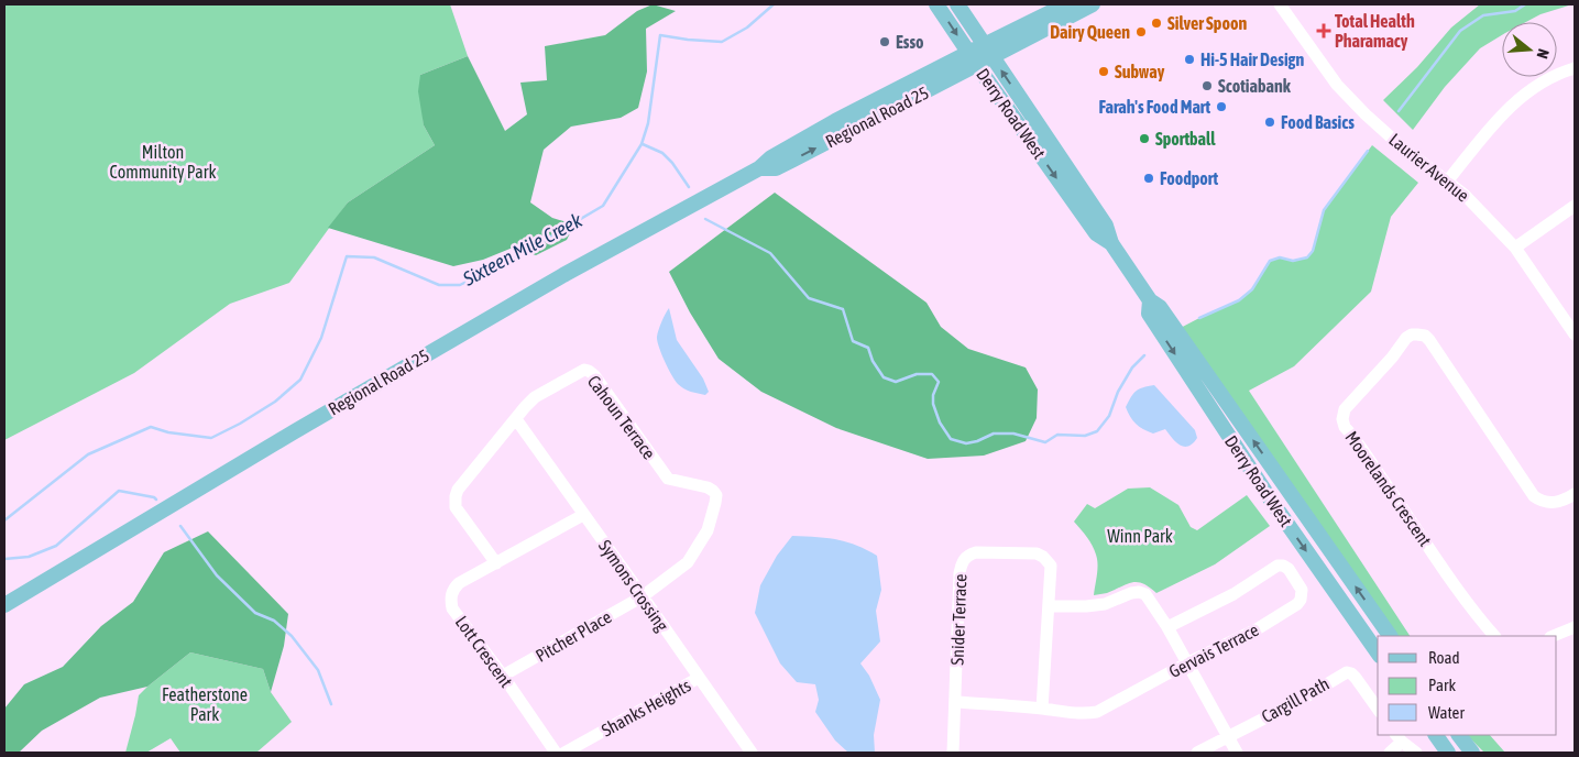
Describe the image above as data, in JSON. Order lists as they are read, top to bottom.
{
  "streets": {
    "main road": ["Derry Road West", "Regional Road 25"],
    "street": [
      "Laurier Avenue",
      "Cahoun Terrace",
      "Moorelands Crescent",
      "Symons Crossing",
      "Snider Terrace",
      "Pitcher Place",
      "Gervais Terrace",
      "Lott Crescent",
      "Cargill Path",
      "Shanks Heights"
    ]
  },
  "crossings": [
    ["Derry Road West", "Regional Road 25"],
    ["Cahoun Terrace", "Symons Crossing"],
    ["Cahoun Terrace", "Pitcher Place"],
    ["Cahoun Terrace", "Lott Crescent"],
    ["Symons Crossing", "Pitcher Place"],
    ["Symons Crossing", "Lott Crescent"],
    ["Symons Crossing", "Shanks Heights"],
    ["Snider Terrace", "Gervais Terrace"],
    ["Pitcher Place", "Lott Crescent"]
  ],
  "water": ["Sixteen Mile Creek"],
  "parks": ["Milton Community Park", "Winn Park", "Featherstone Park"],
  "places": {
    "other": [
      "Silver Spoon",
      "Dairy Queen",
      "Esso",
      "Hi-5 Hair Design",
      "Subway",
      "Scotiabank",
      "Farah's Food Mart",
      "Food Basics",
      "Sportball",
      "Foodport"
    ],
    "health": ["Total Health Pharamacy"]
  },
  "legend": ["Road", "Park", "Water"],
  "north": "right"
}
